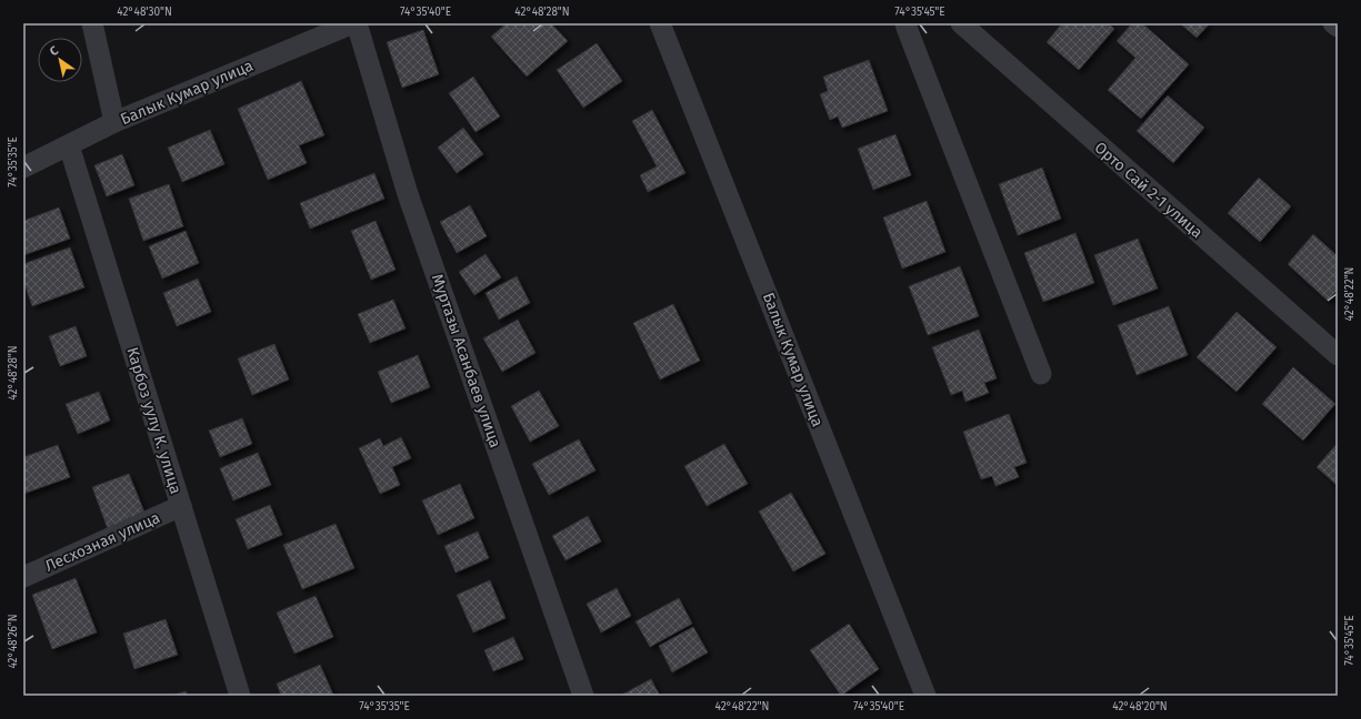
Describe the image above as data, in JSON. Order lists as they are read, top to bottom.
{
  "streets": {
    "street": [
      "Балык Кумар улица",
      "Орто Сай 2-1 улица",
      "Муртазы Асанбаев улица",
      "Карбоз уулу К. улица",
      "Лесхозная улица"
    ]
  },
  "crossings": [
    ["Балык Кумар улица", "Муртазы Асанбаев улица"],
    ["Балык Кумар улица", "Карбоз уулу К. улица"],
    ["Карбоз уулу К. улица", "Лесхозная улица"]
  ],
  "north": "top left",
  "coordinates": [
    "42°48'30\"N",
    "74°35'40\"E",
    "42°48'28\"N",
    "74°35'45\"E",
    "74°35'35\"E",
    "42°48'22\"N",
    "42°48'26\"N",
    "42°48'20\"N"
  ]
}
